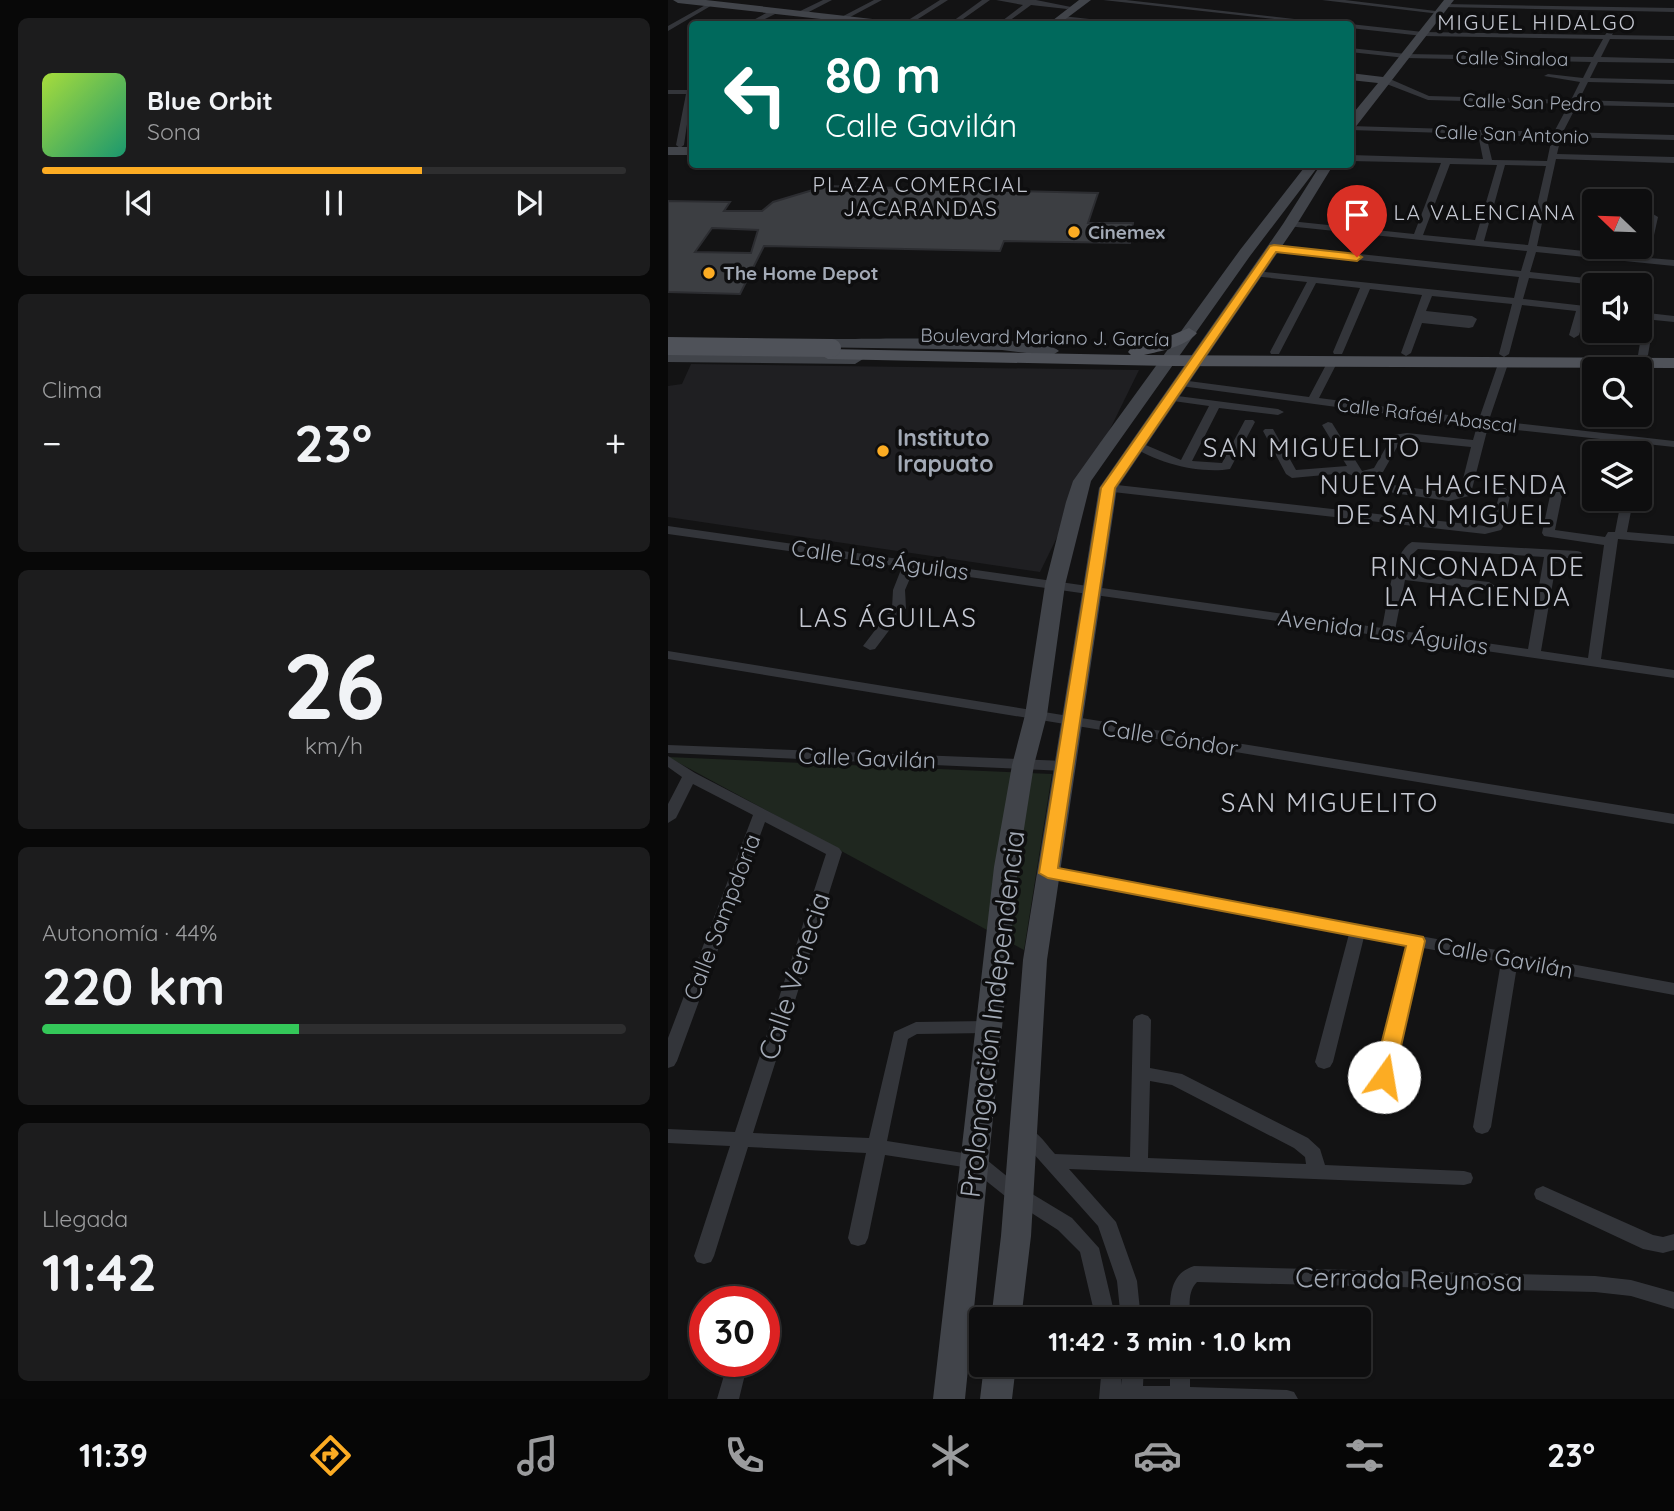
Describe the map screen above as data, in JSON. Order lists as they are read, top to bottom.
{
  "streets": {
    "main road": ["Boulevard Mariano J. García"],
    "street": [
      "Calle Sinaloa",
      "Calle San Pedro",
      "Calle San Antonio",
      "Calle Rafaél Abascal",
      "Calle Las Águilas",
      "Avenida Las Águilas",
      "Calle Cóndor",
      "Calle Gavilán",
      "Calle Sampdoria",
      "Calle Venecia",
      "Prolongación Independencia",
      "Cerrada Reynosa"
    ]
  },
  "crossings": [
    ["Boulevard Mariano J. García", "Prolongación Independencia"],
    ["Calle Las Águilas", "Avenida Las Águilas"],
    ["Calle Las Águilas", "Prolongación Independencia"],
    ["Avenida Las Águilas", "Prolongación Independencia"],
    ["Calle Cóndor", "Prolongación Independencia"],
    ["Calle Gavilán", "Prolongación Independencia"],
    ["Calle Sampdoria", "Calle Venecia"]
  ],
  "districts": [
    "MIGUEL HIDALGO",
    "PLAZA COMERCIAL JACARANDAS",
    "LA VALENCIANA",
    "SAN MIGUELITO",
    "NUEVA HACIENDA DE SAN MIGUEL",
    "RINCONADA DE LA HACIENDA",
    "LAS ÁGUILAS",
    "SAN MIGUELITO"
  ],
  "places": ["Cinemex", "The Home Depot", "Instituto Irapuato"],
  "north": "top left",
  "page": {
    "turn": ["80 m", "Calle Gavilán"],
    "song": ["Blue Orbit", "Sona"],
    "tile": [
      "Clima",
      ["26", "km/h"],
      ["Autonomía · 44%", "220 km"],
      ["Llegada", "11:42"]
    ],
    "heat": ["−", "23°", "+"],
    "limit": "30",
    "trip": "11:42 · 3 min · 1.0 km",
    "tabs": ["11:39", "23°"]
  }
}
